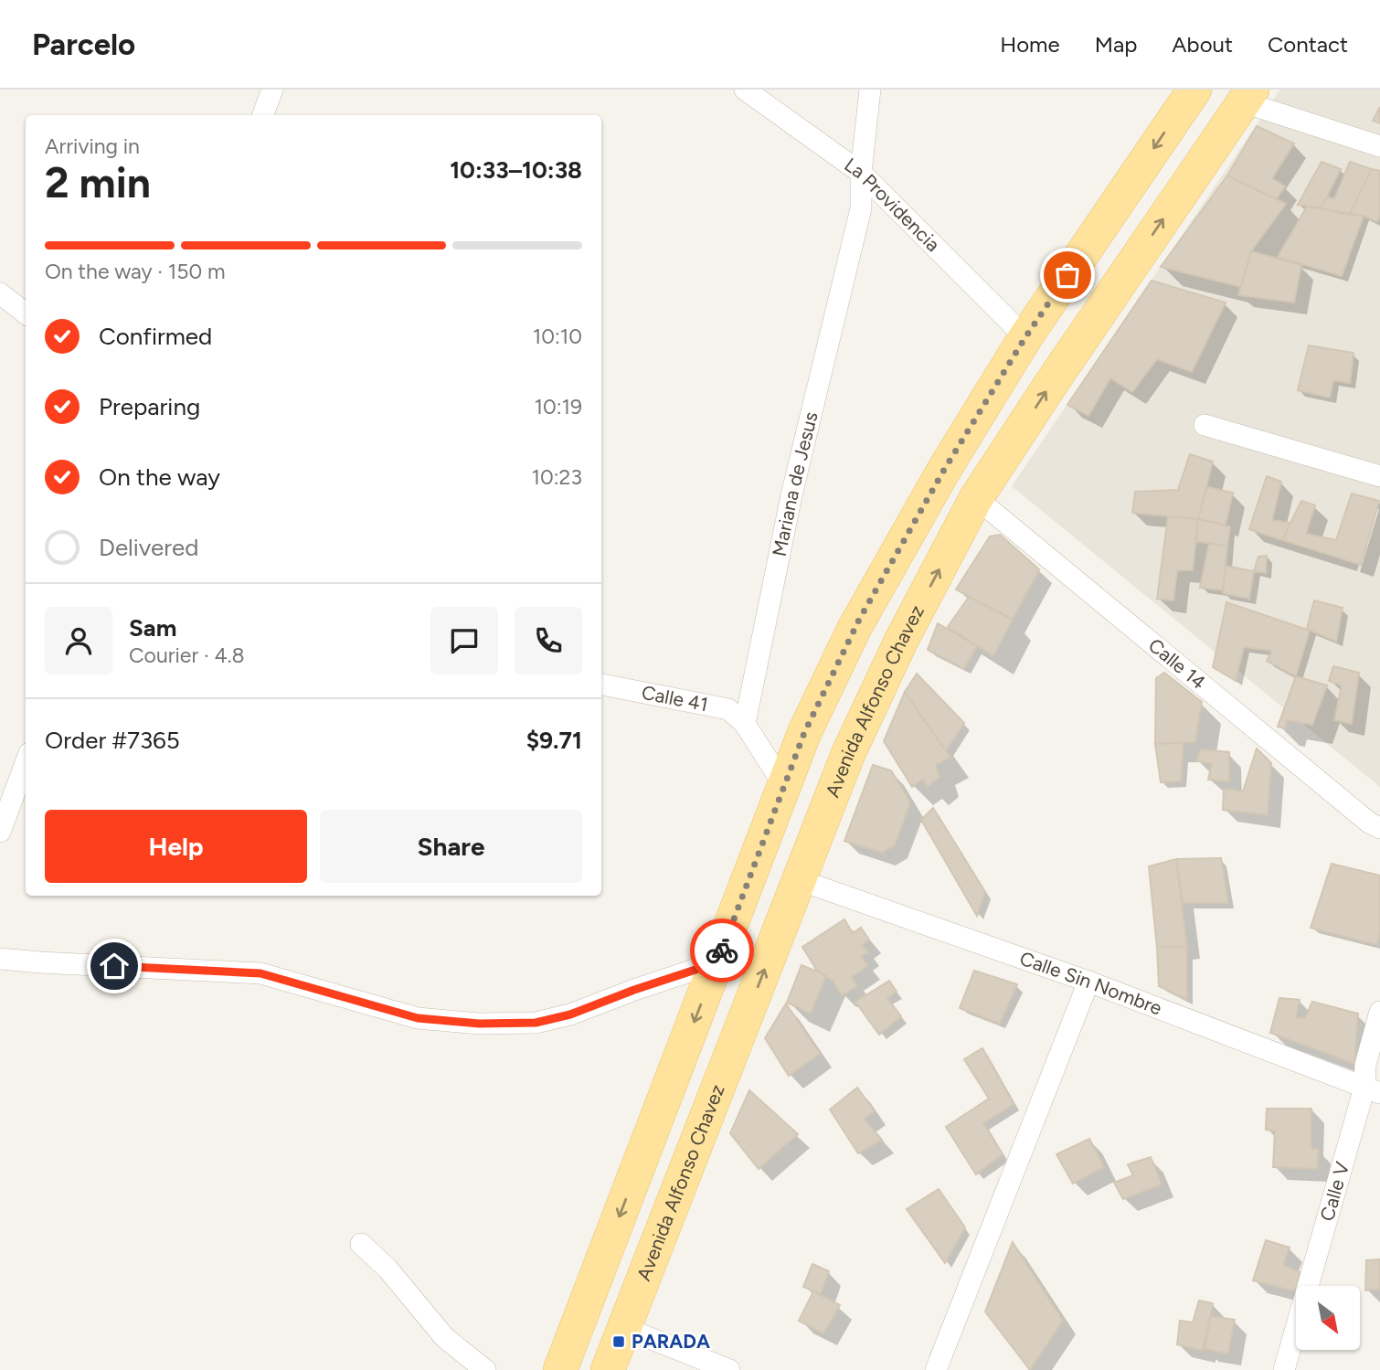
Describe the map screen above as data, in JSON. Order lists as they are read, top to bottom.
{
  "streets": {
    "main road": ["Avenida Alfonso Chavez"],
    "street": [
      "La Providencia",
      "Mariana de Jesus",
      "Calle 14",
      "Calle 41",
      "Calle Sin Nombre",
      "Calle V"
    ]
  },
  "crossings": [
    ["La Providencia", "Mariana de Jesus"],
    ["Mariana de Jesus", "Calle 41"],
    ["Calle 14", "Avenida Alfonso Chavez"],
    ["Avenida Alfonso Chavez", "Calle Sin Nombre"],
    ["Calle Sin Nombre", "Calle V"]
  ],
  "places": {
    "transit": ["PARADA"]
  },
  "north": "bottom right",
  "page": {
    "header": "Parcelo",
    "nav": [
      "Home",
      "Map",
      "About",
      "Contact"
    ],
    "heading": ["2 min", "Arriving in", "10:33–10:38"],
    "panel": [
      "Sam",
      "Courier · 4.8",
      "Order #7365",
      "$9.71"
    ],
    "bar": "On the way · 150 m",
    "list": [
      ["Confirmed", "10:10"],
      ["Preparing", "10:19"],
      ["On the way", "10:23"],
      "Delivered"
    ],
    "buttons": ["Help", "Share"]
  }
}
